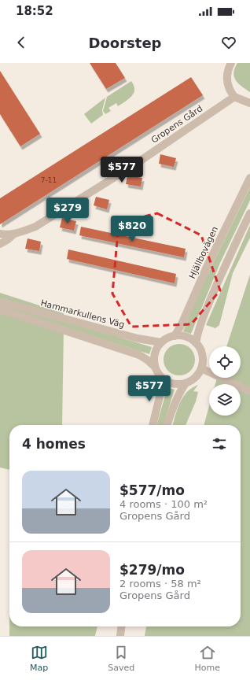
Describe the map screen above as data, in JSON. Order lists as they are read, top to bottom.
{
  "streets": {
    "street": ["Gropens Gård", "Hjällbovägen", "Hammarkullens Väg"]
  },
  "crossings": [
    ["Hjällbovägen", "Hammarkullens Väg"]
  ],
  "house_numbers": ["7-11"],
  "page": {
    "status": "18:52",
    "header": "Doorstep",
    "price": [
      "$577",
      "$279",
      "$820",
      "$577"
    ],
    "heading": "4 homes",
    "list": [
      {
        "name": "$577/mo",
        "note": "4 rooms · 100 m² · Gropens Gård"
      },
      {
        "name": "$279/mo",
        "note": "2 rooms · 58 m² · Gropens Gård"
      }
    ],
    "tabs": ["Map", "Saved", "Home"]
  }
}
